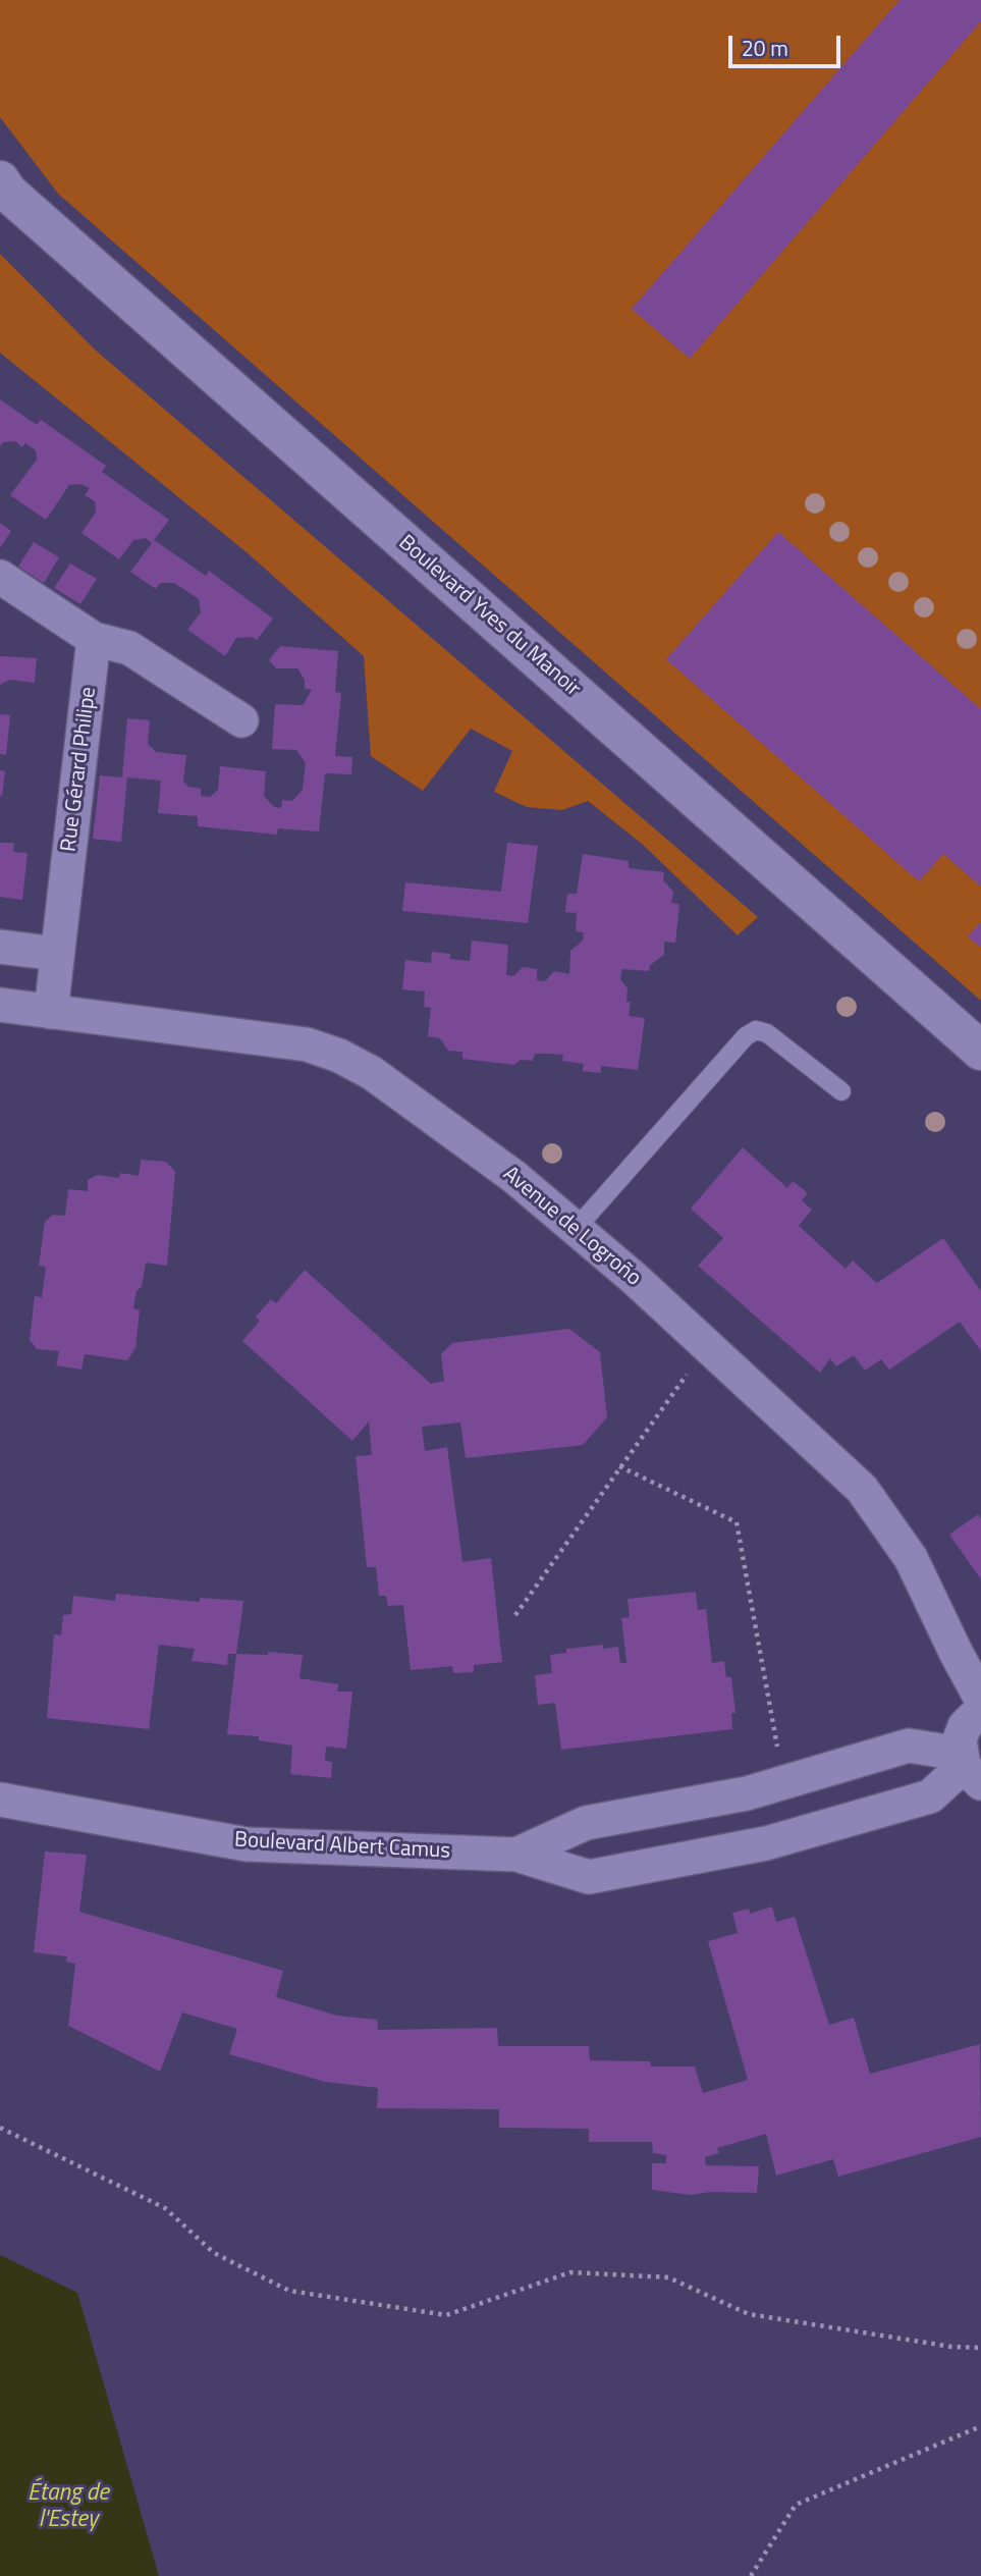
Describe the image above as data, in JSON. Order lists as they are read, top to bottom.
{
  "streets": {
    "main road": ["Boulevard Yves du Manoir"],
    "street": ["Rue Gérard Philipe", "Avenue de Logroño", "Boulevard Albert Camus"]
  },
  "crossings": [
    ["Rue Gérard Philipe", "Avenue de Logroño"]
  ],
  "water": ["Étang de l'Estey"],
  "scale_bar": "20 m"
}
